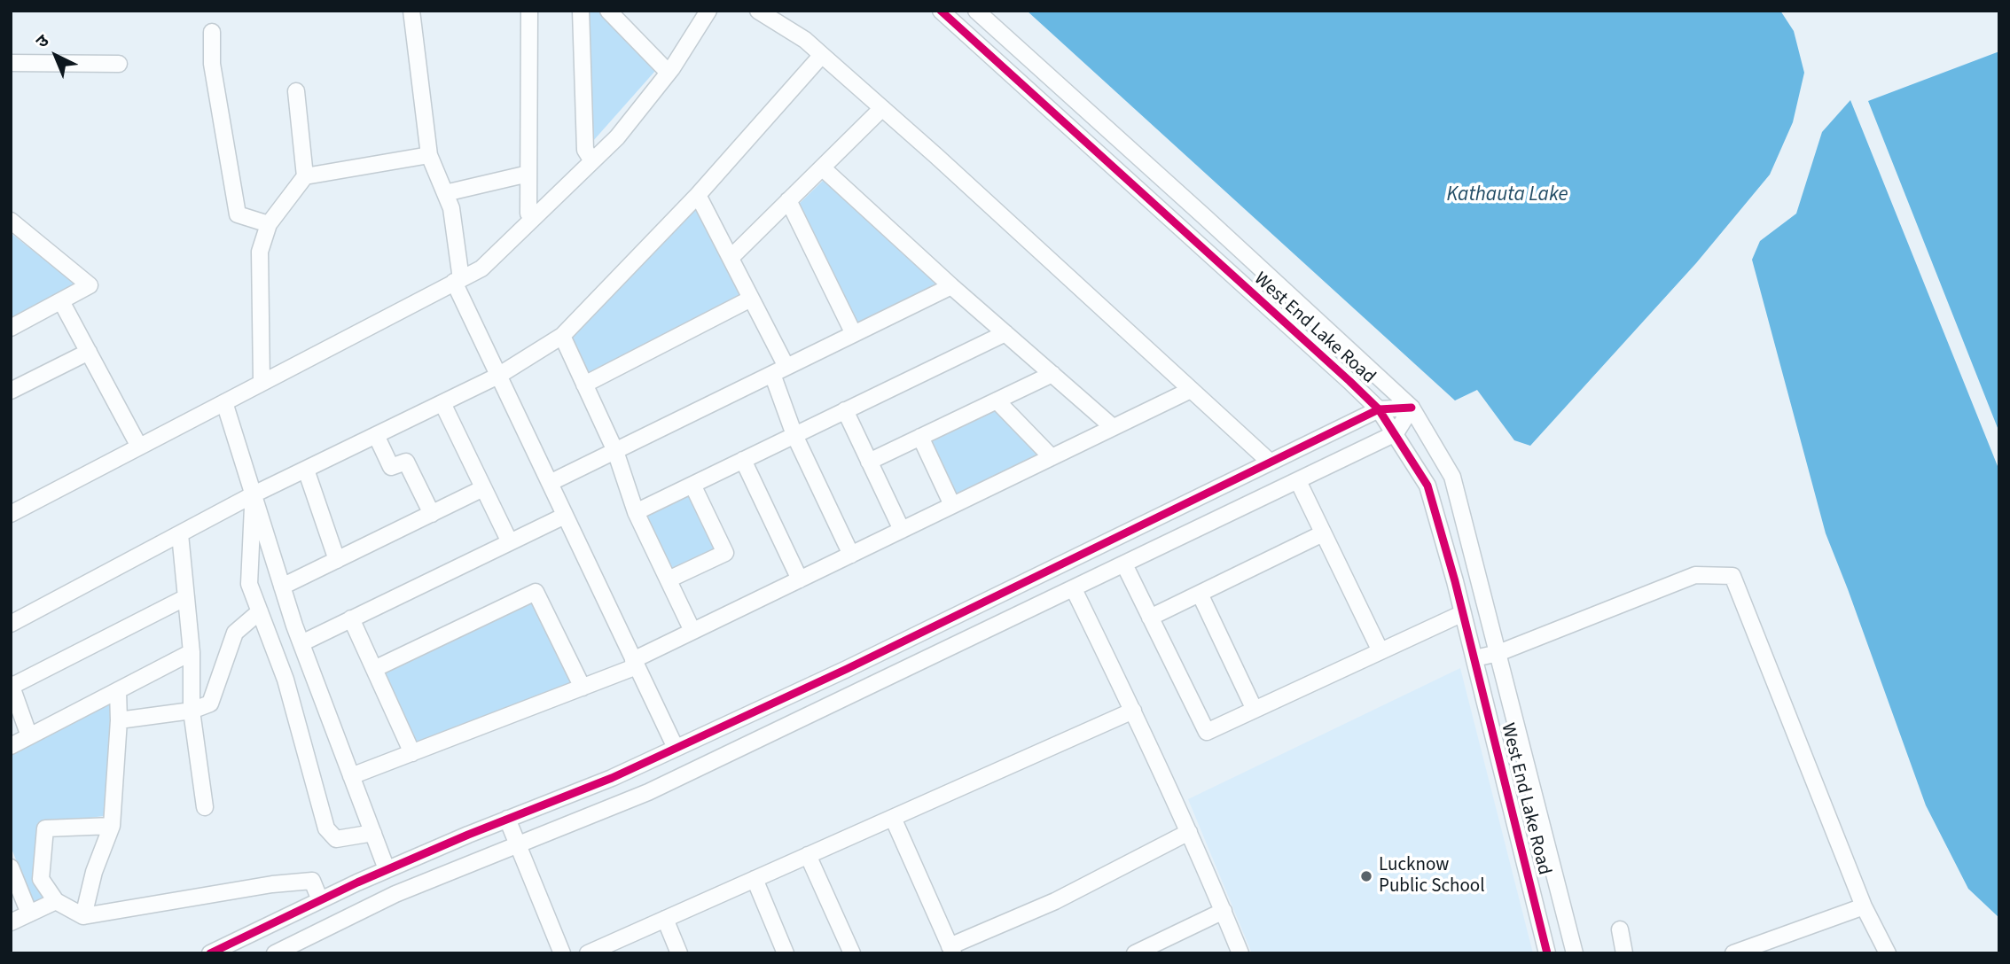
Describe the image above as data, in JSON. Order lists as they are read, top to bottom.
{
  "streets": {
    "street": ["West End Lake Road"]
  },
  "water": ["Kathauta Lake"],
  "places": ["Lucknow Public School"],
  "north": "top left"
}
